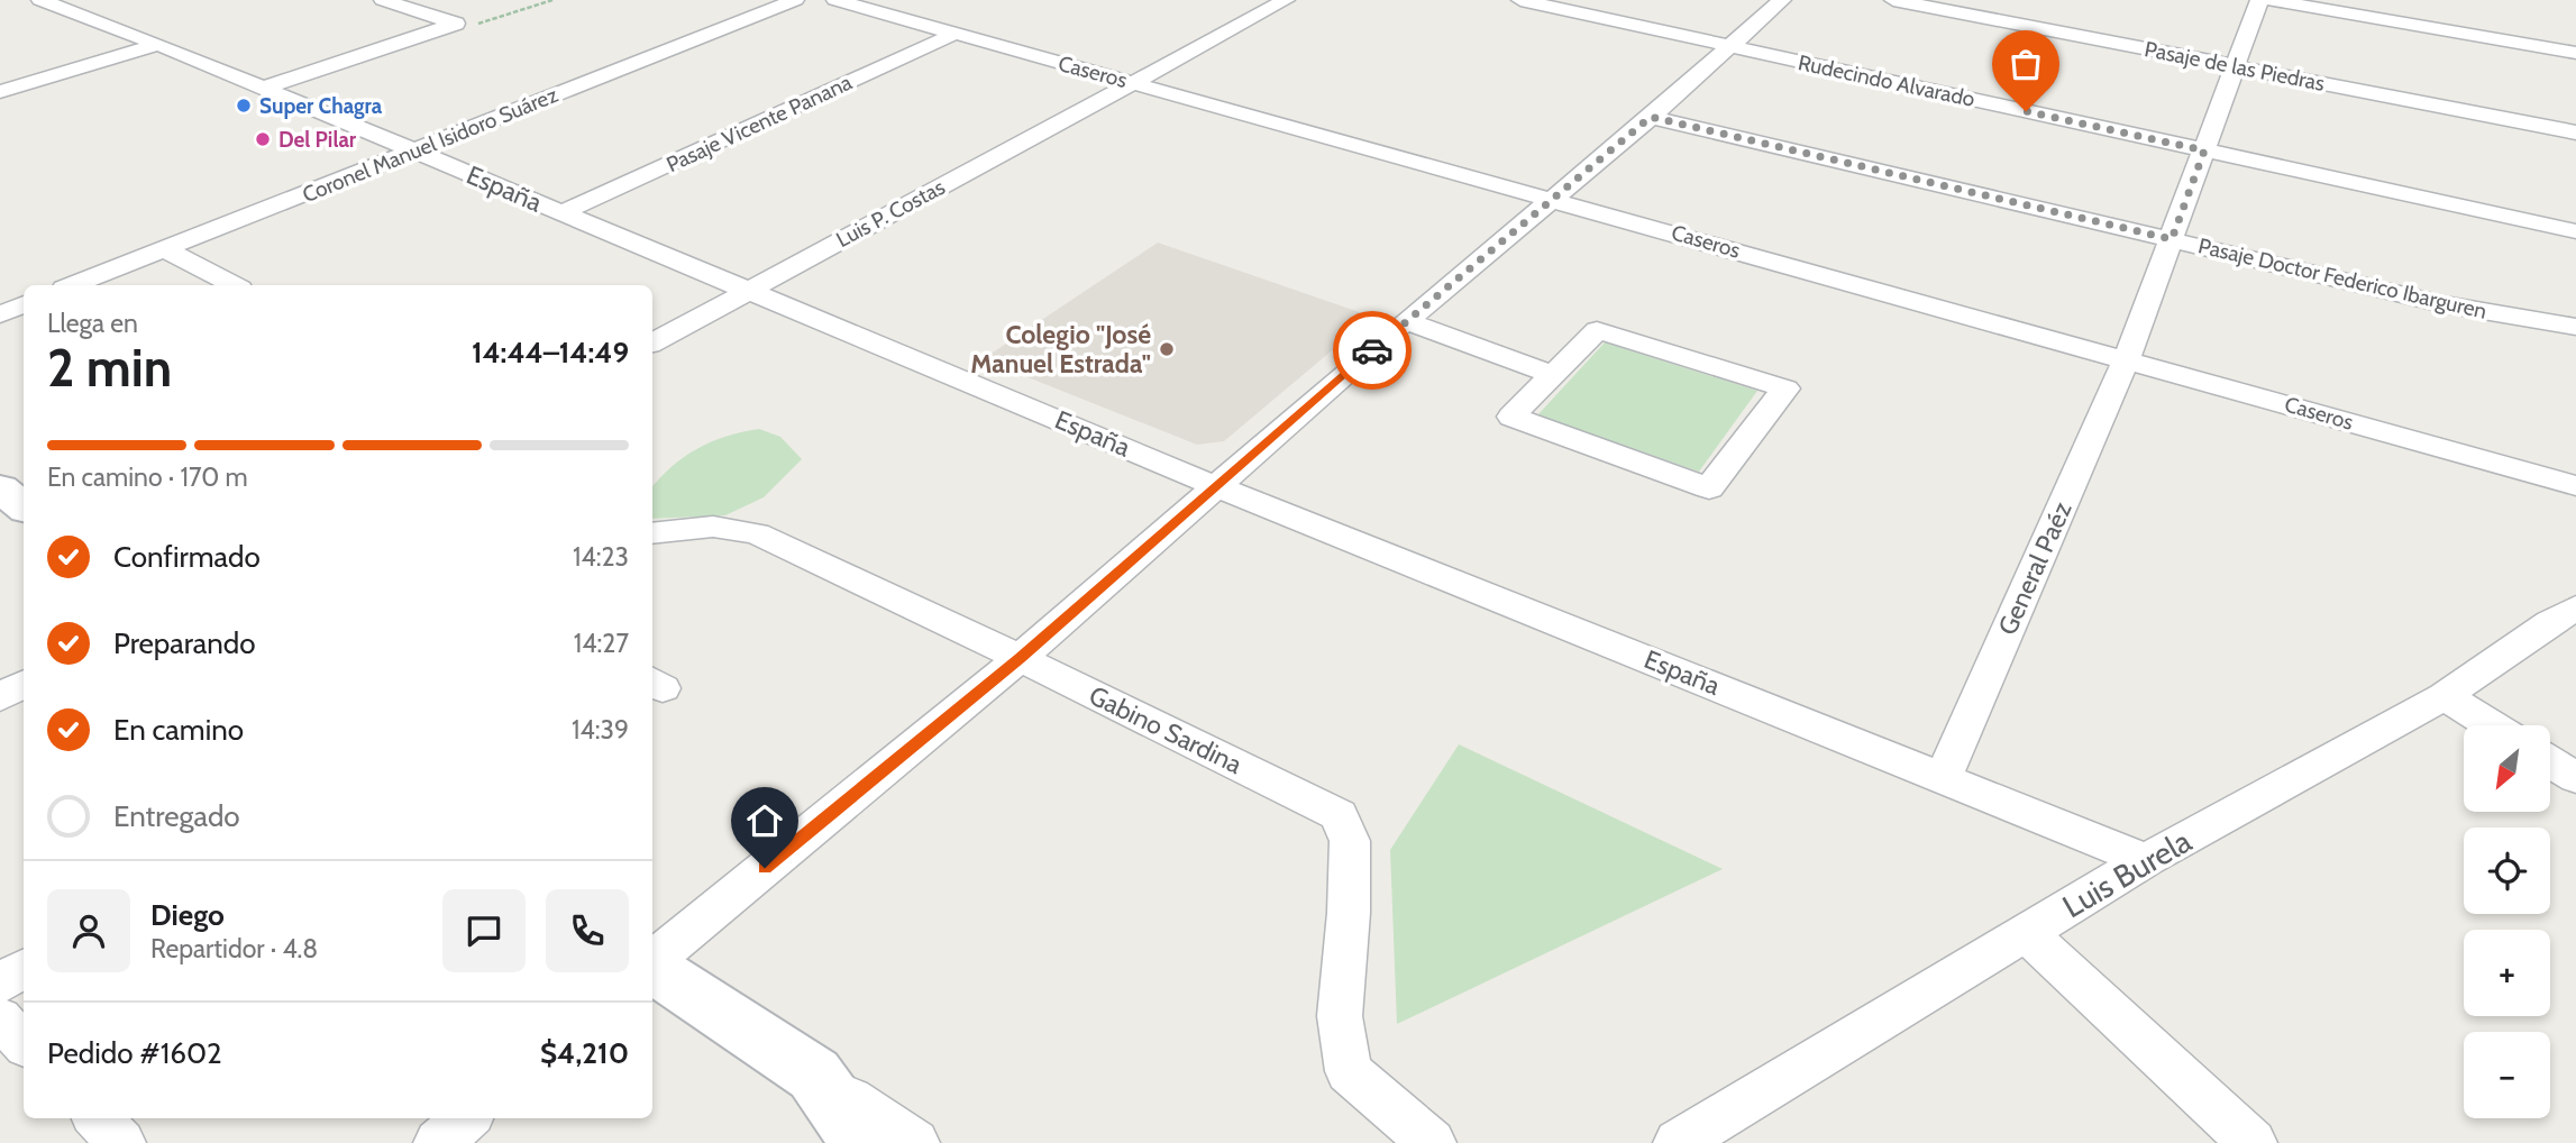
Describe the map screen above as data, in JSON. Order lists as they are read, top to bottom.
{
  "streets": {
    "street": [
      "Pasaje de las Piedras",
      "Caseros",
      "Rudecindo Alvarado",
      "Pasaje Vicente Panana",
      "Coronel Manuel Isidoro Suárez",
      "España",
      "Luis P. Costas",
      "Pasaje Doctor Federico Ibarguren",
      "General Paéz",
      "Gabino Sardina",
      "Luis Burela"
    ]
  },
  "crossings": [
    ["Pasaje de las Piedras", "General Paéz"],
    ["Caseros", "Pasaje Vicente Panana"],
    ["Caseros", "Luis P. Costas"],
    ["Caseros", "General Paéz"],
    ["Rudecindo Alvarado", "General Paéz"],
    ["Pasaje Vicente Panana", "España"],
    ["Coronel Manuel Isidoro Suárez", "España"],
    ["España", "Luis P. Costas"],
    ["España", "General Paéz"],
    ["España", "Luis Burela"],
    ["Pasaje Doctor Federico Ibarguren", "General Paéz"]
  ],
  "places": ["Super Chagra", "Del Pilar", "Colegio \"José Manuel Estrada\""],
  "north": "bottom left",
  "page": {
    "heading": ["2 min", "Llega en", "14:44–14:49"],
    "panel": [
      "Diego",
      "Repartidor · 4.8",
      "Pedido #1602",
      "$4,210"
    ],
    "bar": "En camino · 170 m",
    "list": [
      ["Confirmado", "14:23"],
      ["Preparando", "14:27"],
      ["En camino", "14:39"],
      "Entregado"
    ],
    "map_buttons": ["+", "−"]
  }
}
